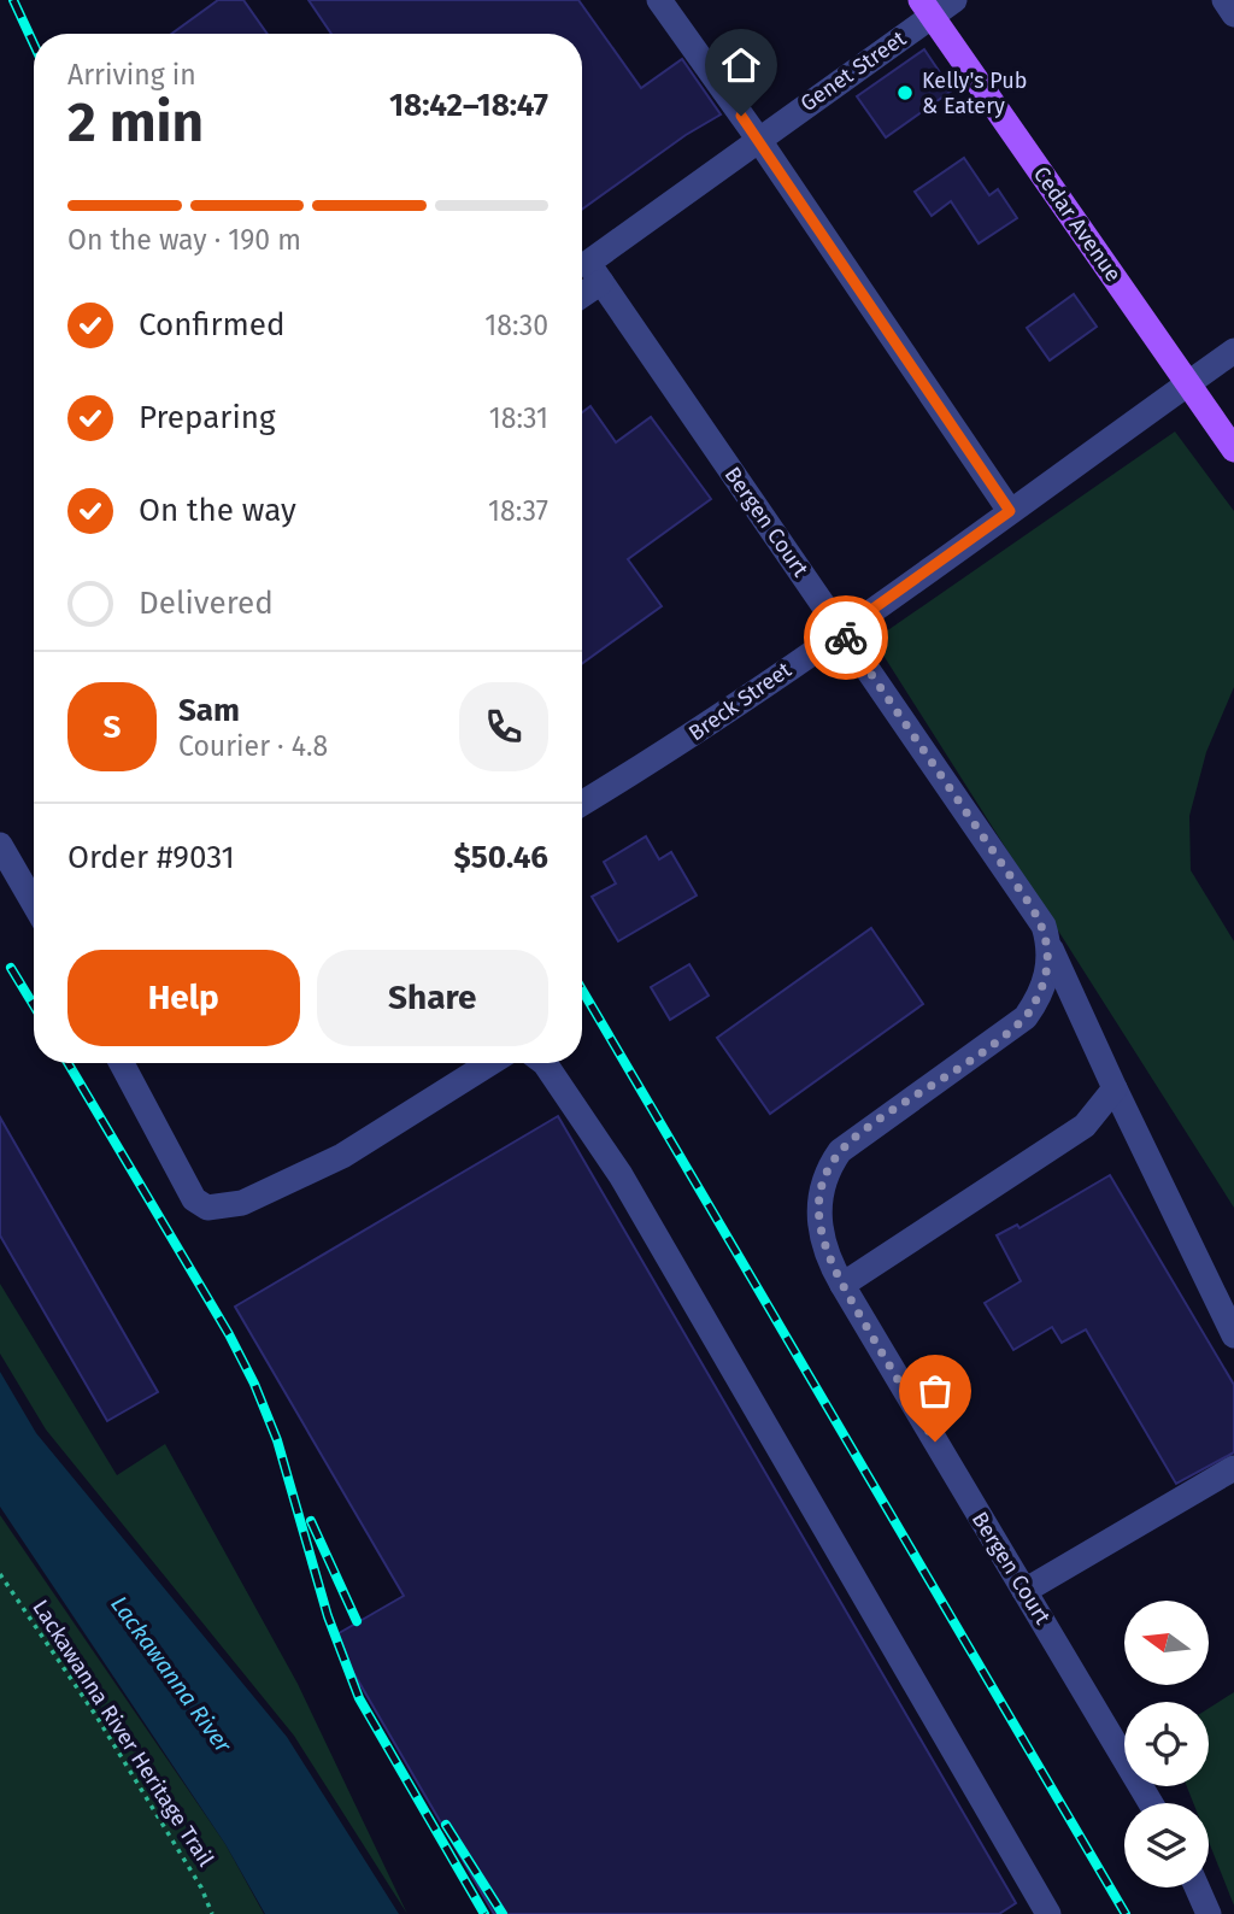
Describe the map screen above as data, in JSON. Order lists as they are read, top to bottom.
{
  "streets": {
    "main road": ["Cedar Avenue"],
    "street": ["Genet Street", "Bergen Court", "Breck Street"],
    "path": ["Lackawanna River Heritage Trail"]
  },
  "crossings": [
    ["Genet Street", "Cedar Avenue"],
    ["Genet Street", "Bergen Court"],
    ["Cedar Avenue", "Breck Street"],
    ["Bergen Court", "Breck Street"]
  ],
  "water": ["Lackawanna River"],
  "places": ["Kelly's Pub & Eatery"],
  "north": "left",
  "page": {
    "heading": ["2 min", "Arriving in", "18:42–18:47"],
    "panel": [
      "Sam",
      "Courier · 4.8",
      "Order #9031",
      "$50.46"
    ],
    "bar": "On the way · 190 m",
    "list": [
      ["Confirmed", "18:30"],
      ["Preparing", "18:31"],
      ["On the way", "18:37"],
      "Delivered"
    ],
    "round": "S",
    "buttons": ["Help", "Share"]
  }
}
